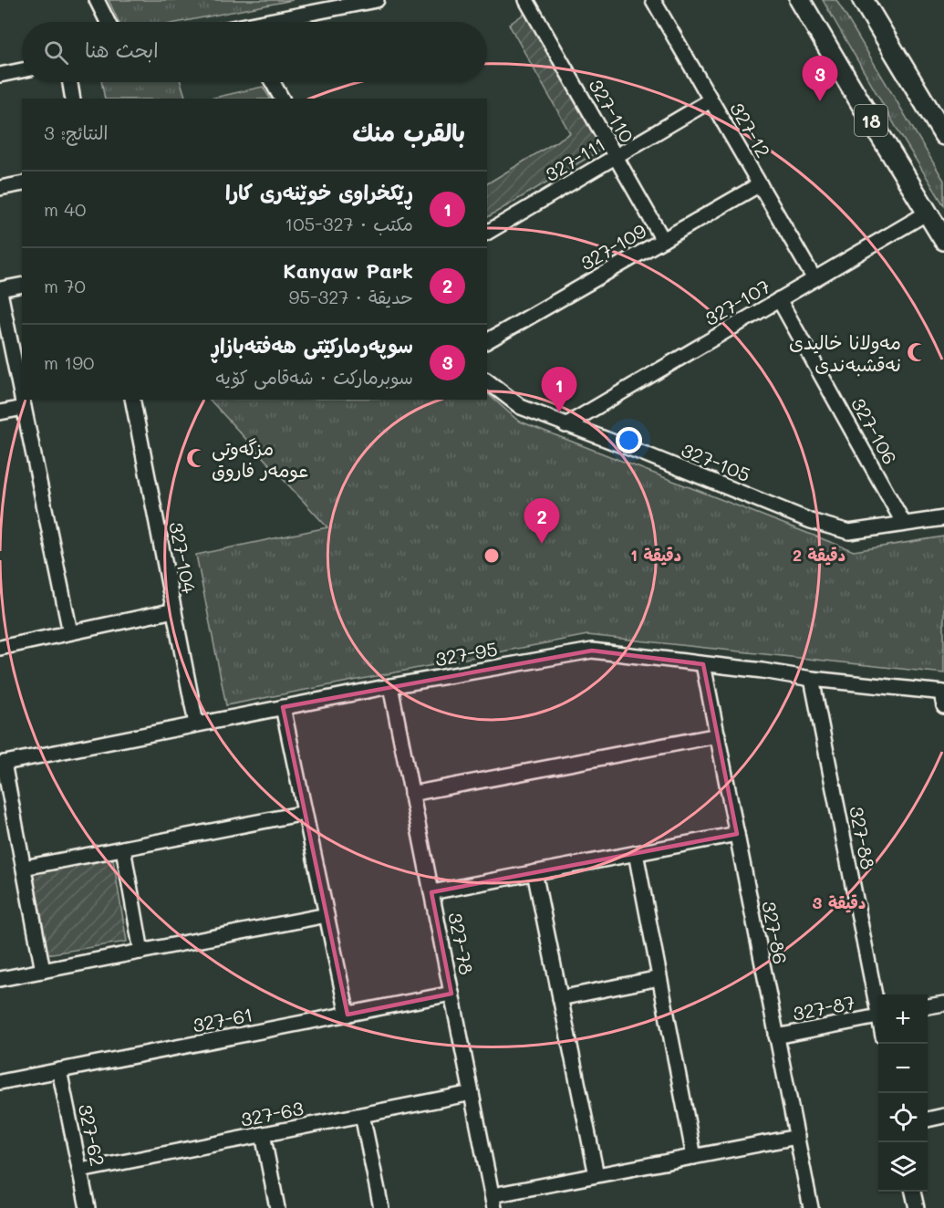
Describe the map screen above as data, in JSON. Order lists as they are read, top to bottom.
{
  "streets": {
    "highway": ["18"],
    "street": [
      "327-110",
      "327-12",
      "327-111",
      "327-109",
      "327-107",
      "327-106",
      "327-105",
      "327-104",
      "327-95",
      "327-88",
      "327-86",
      "327-78",
      "327-87",
      "327-61",
      "327-63",
      "327-62"
    ]
  },
  "crossings": [
    ["327-110", "327-111"],
    ["327-110", "327-109"],
    ["18", "327-107"],
    ["327-12", "327-111"],
    ["327-12", "327-109"],
    ["327-12", "327-107"],
    ["327-107", "327-106"],
    ["327-107", "327-105"],
    ["327-106", "327-105"],
    ["327-104", "327-95"],
    ["327-95", "327-88"],
    ["327-95", "327-86"],
    ["327-95", "327-78"],
    ["327-86", "327-87"],
    ["327-78", "327-61"],
    ["327-78", "327-63"],
    ["327-61", "327-62"],
    ["327-63", "327-62"]
  ],
  "places": {
    "mosque": ["مەولانا خالیدی نەقشبەندی", "مزگەوتی عومەر فاروق"]
  },
  "page": {
    "search": "ابحث هنا",
    "pins": ["3", "1", "2"],
    "heading": ["بالقرب منك", "النتائج: 3"],
    "list": [
      {
        "mark": "1",
        "name": "ڕێكخراوی خوێنەری كارا",
        "note": "مكتب · 327-105",
        "value": "40 m"
      },
      {
        "mark": "2",
        "name": "Kanyaw Park",
        "note": "حديقة · 327-95",
        "value": "70 m"
      },
      {
        "mark": "3",
        "name": "سوپەرمارکێتی هەفتەبازاڕ",
        "note": "سوبرماركت · شەقامی کۆیە",
        "value": "190 m"
      }
    ],
    "map_buttons": ["+", "−"]
  },
  "rings": ["1 دقيقة", "2 دقيقة", "3 دقيقة"]
}
